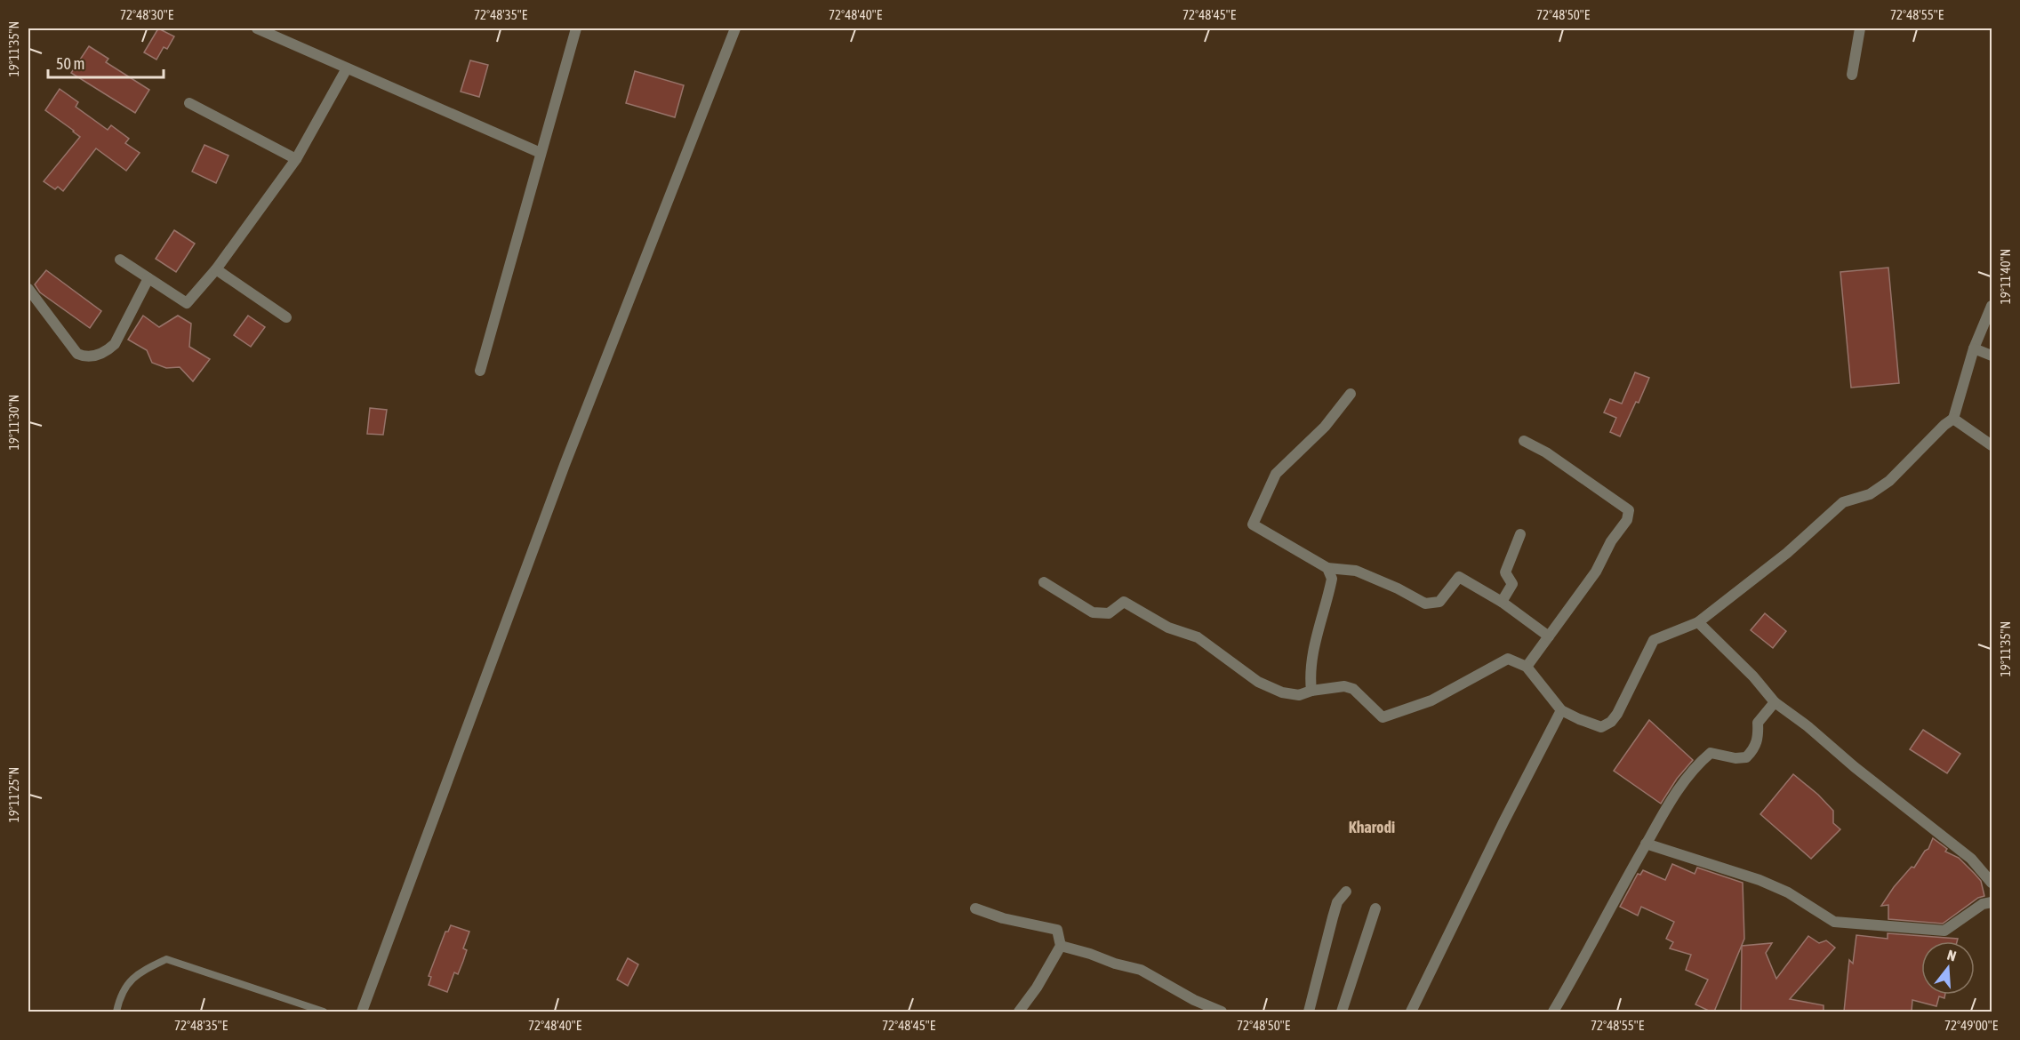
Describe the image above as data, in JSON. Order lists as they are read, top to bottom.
{
  "districts": ["Kharodi"],
  "scale_bar": "50 m",
  "north": "top",
  "coordinates": [
    "72°48'30\"E",
    "72°48'35\"E",
    "72°48'40\"E",
    "72°48'45\"E",
    "72°48'50\"E",
    "72°48'55\"E",
    "19°11'35\"N",
    "19°11'40\"N",
    "19°11'30\"N",
    "19°11'25\"N",
    "72°49'00\"E"
  ]
}
